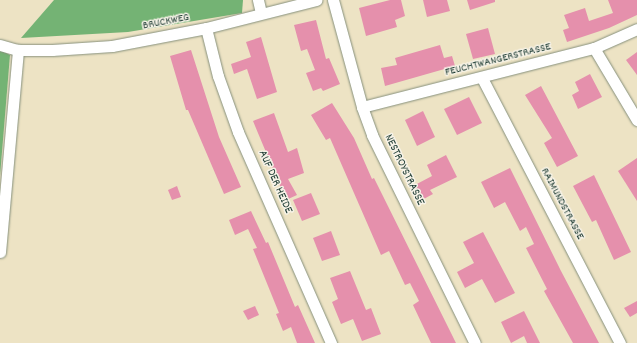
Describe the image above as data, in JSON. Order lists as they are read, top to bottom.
{
  "streets": {
    "street": [
      "BRUCKWEG",
      "FEUCHTWANGERSTRASSE",
      "NESTROYSTRASSE",
      "AUF DER HEIDE",
      "RAIMUNDSTRASSE"
    ]
  },
  "crossings": [
    ["BRUCKWEG", "AUF DER HEIDE"],
    ["FEUCHTWANGERSTRASSE", "NESTROYSTRASSE"],
    ["FEUCHTWANGERSTRASSE", "RAIMUNDSTRASSE"]
  ]
}
